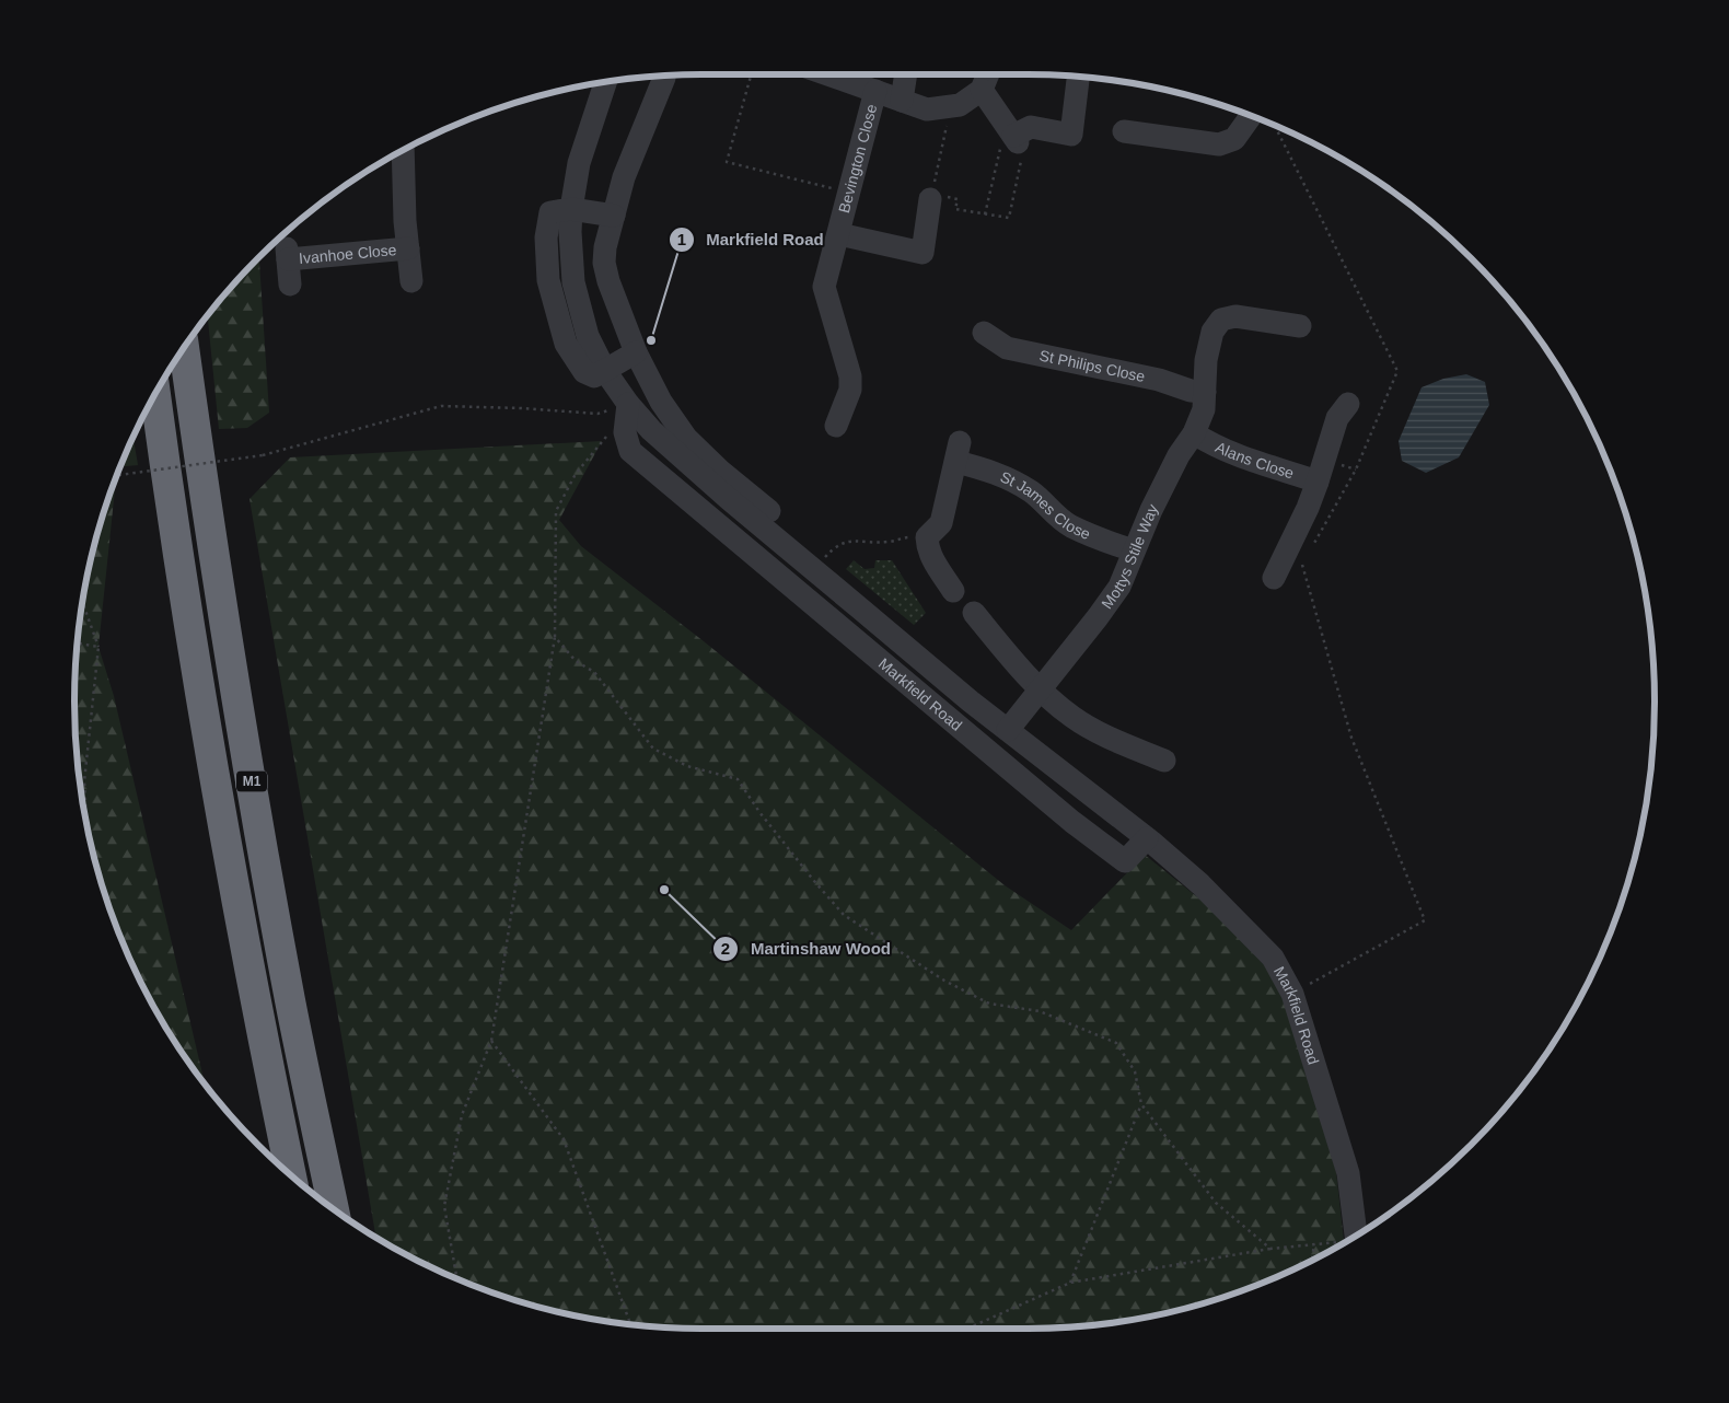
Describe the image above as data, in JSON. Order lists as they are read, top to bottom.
{
  "streets": {
    "highway": ["M1"],
    "street": [
      "Bevington Close",
      "Ivanhoe Close",
      "St Philips Close",
      "Alans Close",
      "St James Close",
      "Mottys Stile Way",
      "Markfield Road"
    ]
  },
  "crossings": [
    ["St Philips Close", "Mottys Stile Way"],
    ["Alans Close", "Mottys Stile Way"],
    ["St James Close", "Mottys Stile Way"],
    ["Mottys Stile Way", "Markfield Road"]
  ],
  "places": ["Markfield Road", "Martinshaw Wood"]
}
